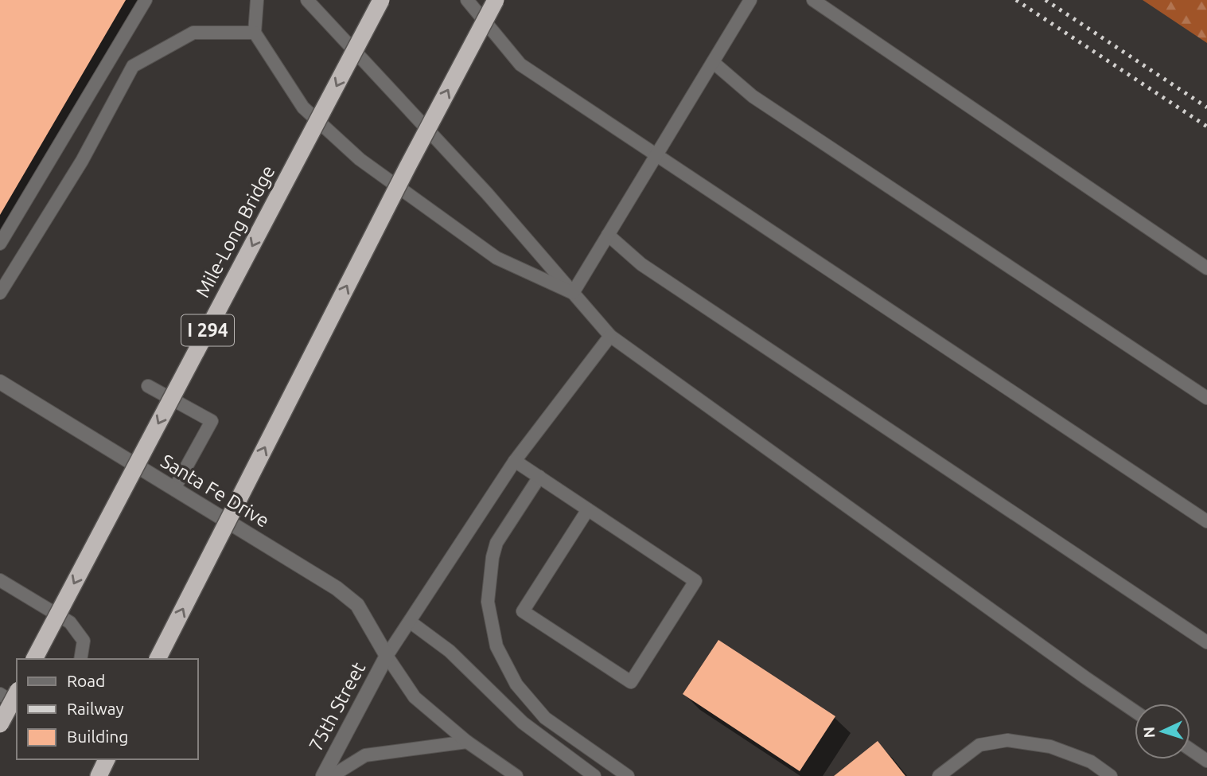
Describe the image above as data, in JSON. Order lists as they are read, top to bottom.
{
  "streets": {
    "highway": ["Mile-Long Bridge", "I 294"],
    "street": ["Santa Fe Drive", "75th Street"]
  },
  "crossings": [
    ["Santa Fe Drive", "75th Street"]
  ],
  "legend": ["Road", "Railway", "Building"],
  "north": "left"
}
